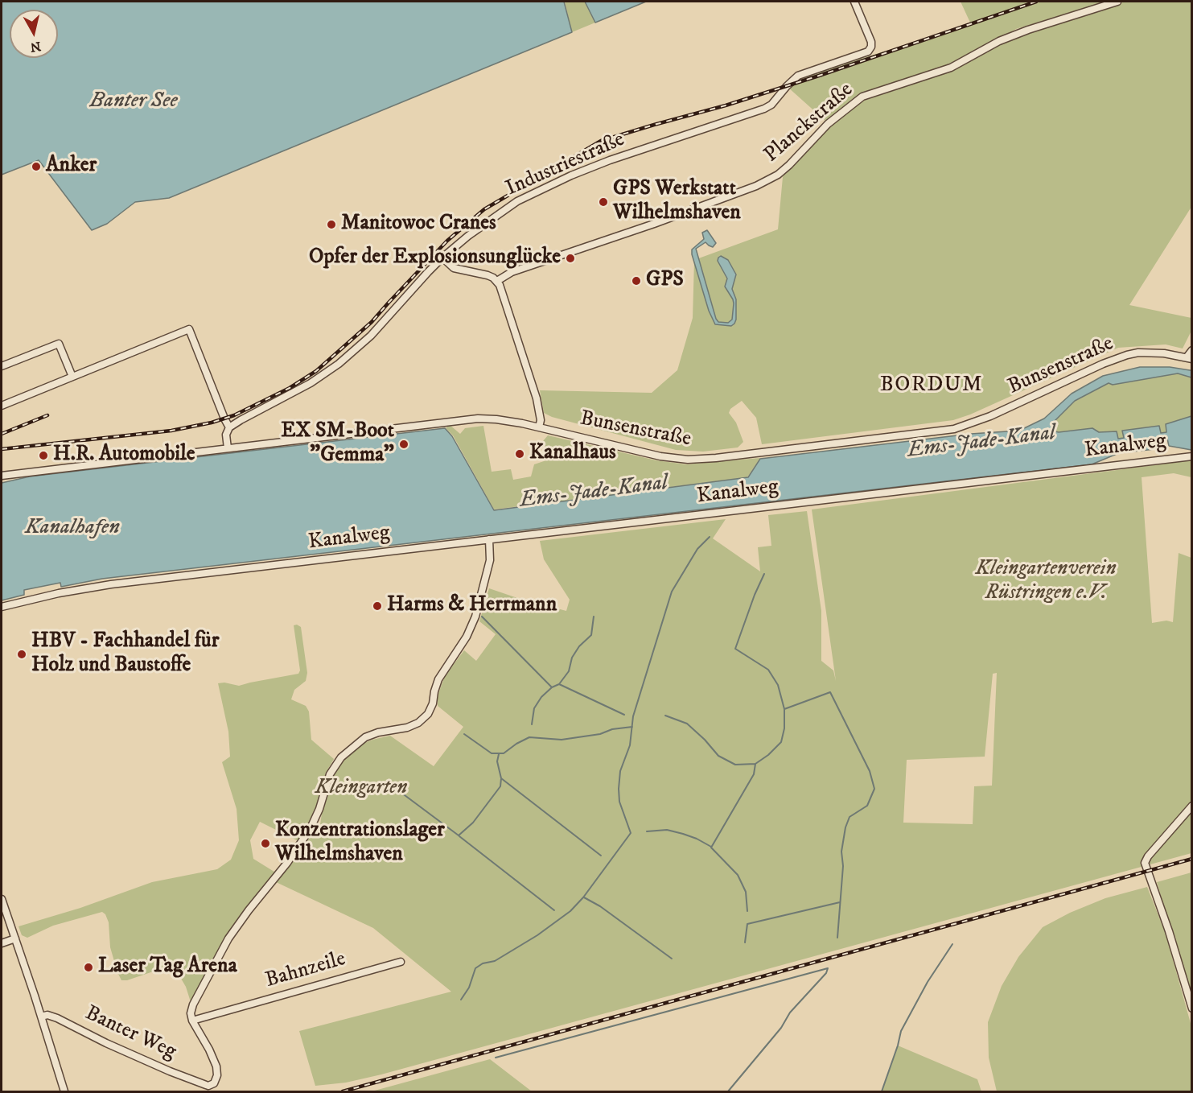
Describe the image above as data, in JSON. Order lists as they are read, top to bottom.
{
  "streets": {
    "street": [
      "Planckstraße",
      "Industriestraße",
      "Bunsenstraße",
      "Kanalweg",
      "Bahnzeile",
      "Banter Weg"
    ]
  },
  "crossings": [
    ["Bahnzeile", "Banter Weg"]
  ],
  "districts": ["BORDUM"],
  "water": ["Banter See", "Ems-Jade-Kanal", "Kanalhafen"],
  "parks": ["Kleingartenverein Rüstringen e.V.", "Kleingarten"],
  "places": [
    "Anker",
    "GPS Werkstatt Wilhelmshaven",
    "Manitowoc Cranes",
    "Opfer der Explosionsunglücke",
    "GPS",
    "EX SM-Boot \"Gemma\"",
    "Kanalhaus",
    "H.R. Automobile",
    "Harms & Herrmann",
    "HBV - Fachhandel für Holz und Baustoffe",
    "Konzentrationslager Wilhelmshaven",
    "Laser Tag Arena"
  ],
  "north": "bottom"
}
